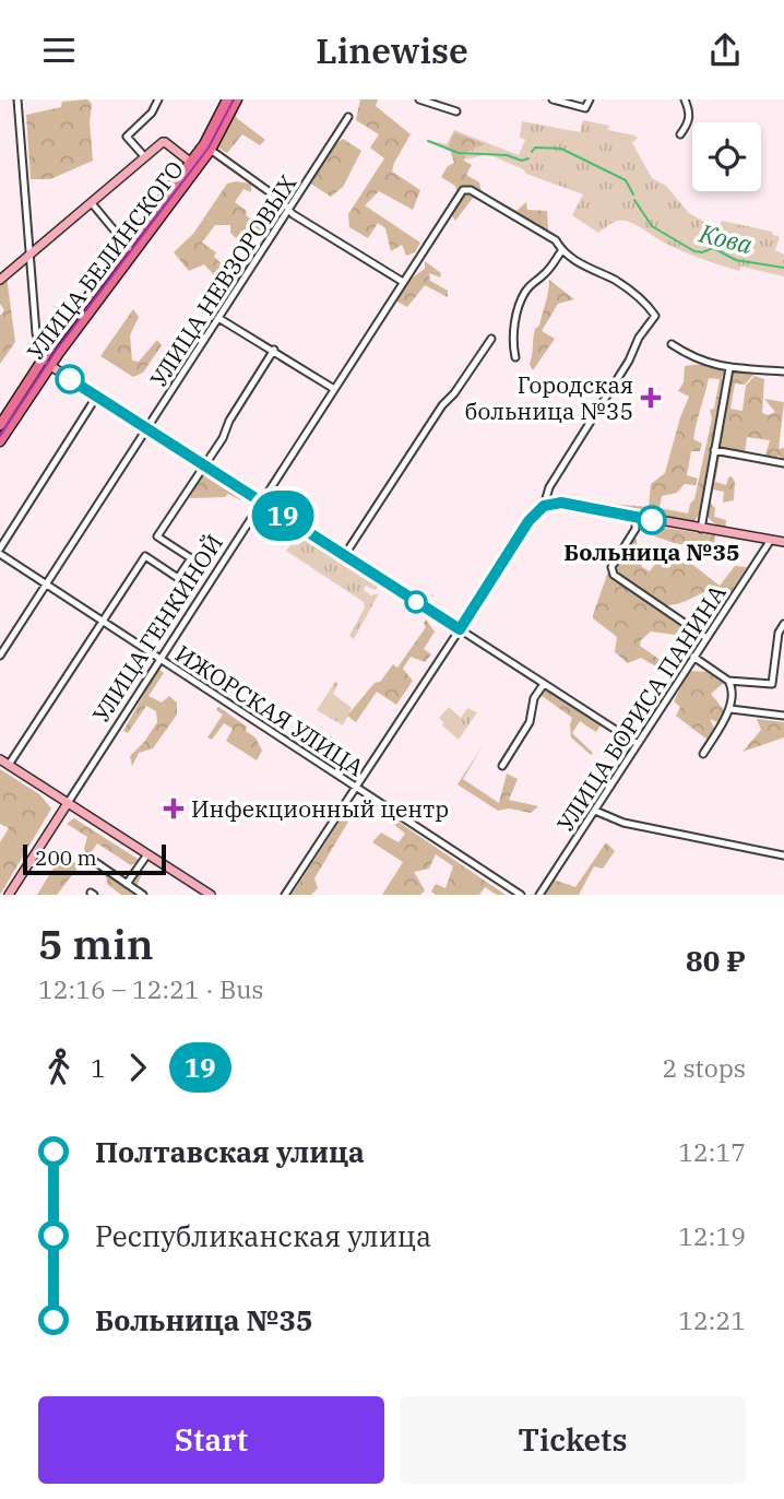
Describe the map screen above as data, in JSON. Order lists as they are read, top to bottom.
{
  "streets": {
    "main road": ["УЛИЦА БЕЛИНСКОГО"],
    "street": [
      "УЛИЦА НЕВЗОРОВЫХ",
      "УЛИЦА ГЕНКИНОЙ",
      "УЛИЦА БОРИСА ПАНИНА",
      "ИЖОРСКАЯ УЛИЦА"
    ]
  },
  "crossings": [
    ["УЛИЦА НЕВЗОРОВЫХ", "ИЖОРСКАЯ УЛИЦА"],
    ["УЛИЦА ГЕНКИНОЙ", "ИЖОРСКАЯ УЛИЦА"]
  ],
  "water": ["Кова"],
  "places": {
    "health": ["Городская больница №35", "Инфекционный центр"],
    "other": ["Больница №35"]
  },
  "lines": ["bus line 19"],
  "scale_bar": "200 m",
  "page": {
    "header": "Linewise",
    "on_map": "19",
    "scale": "200 m",
    "heading": ["5 min", "12:16 – 12:21 · Bus", "80 ₽"],
    "legs": ["1", "19", "2 stops"],
    "list": [
      {
        "name": "Полтавская улица",
        "value": "12:17"
      },
      {
        "name": "Республиканская улица",
        "value": "12:19"
      },
      {
        "name": "Больница №35",
        "value": "12:21"
      }
    ],
    "buttons": ["Start", "Tickets"]
  }
}
